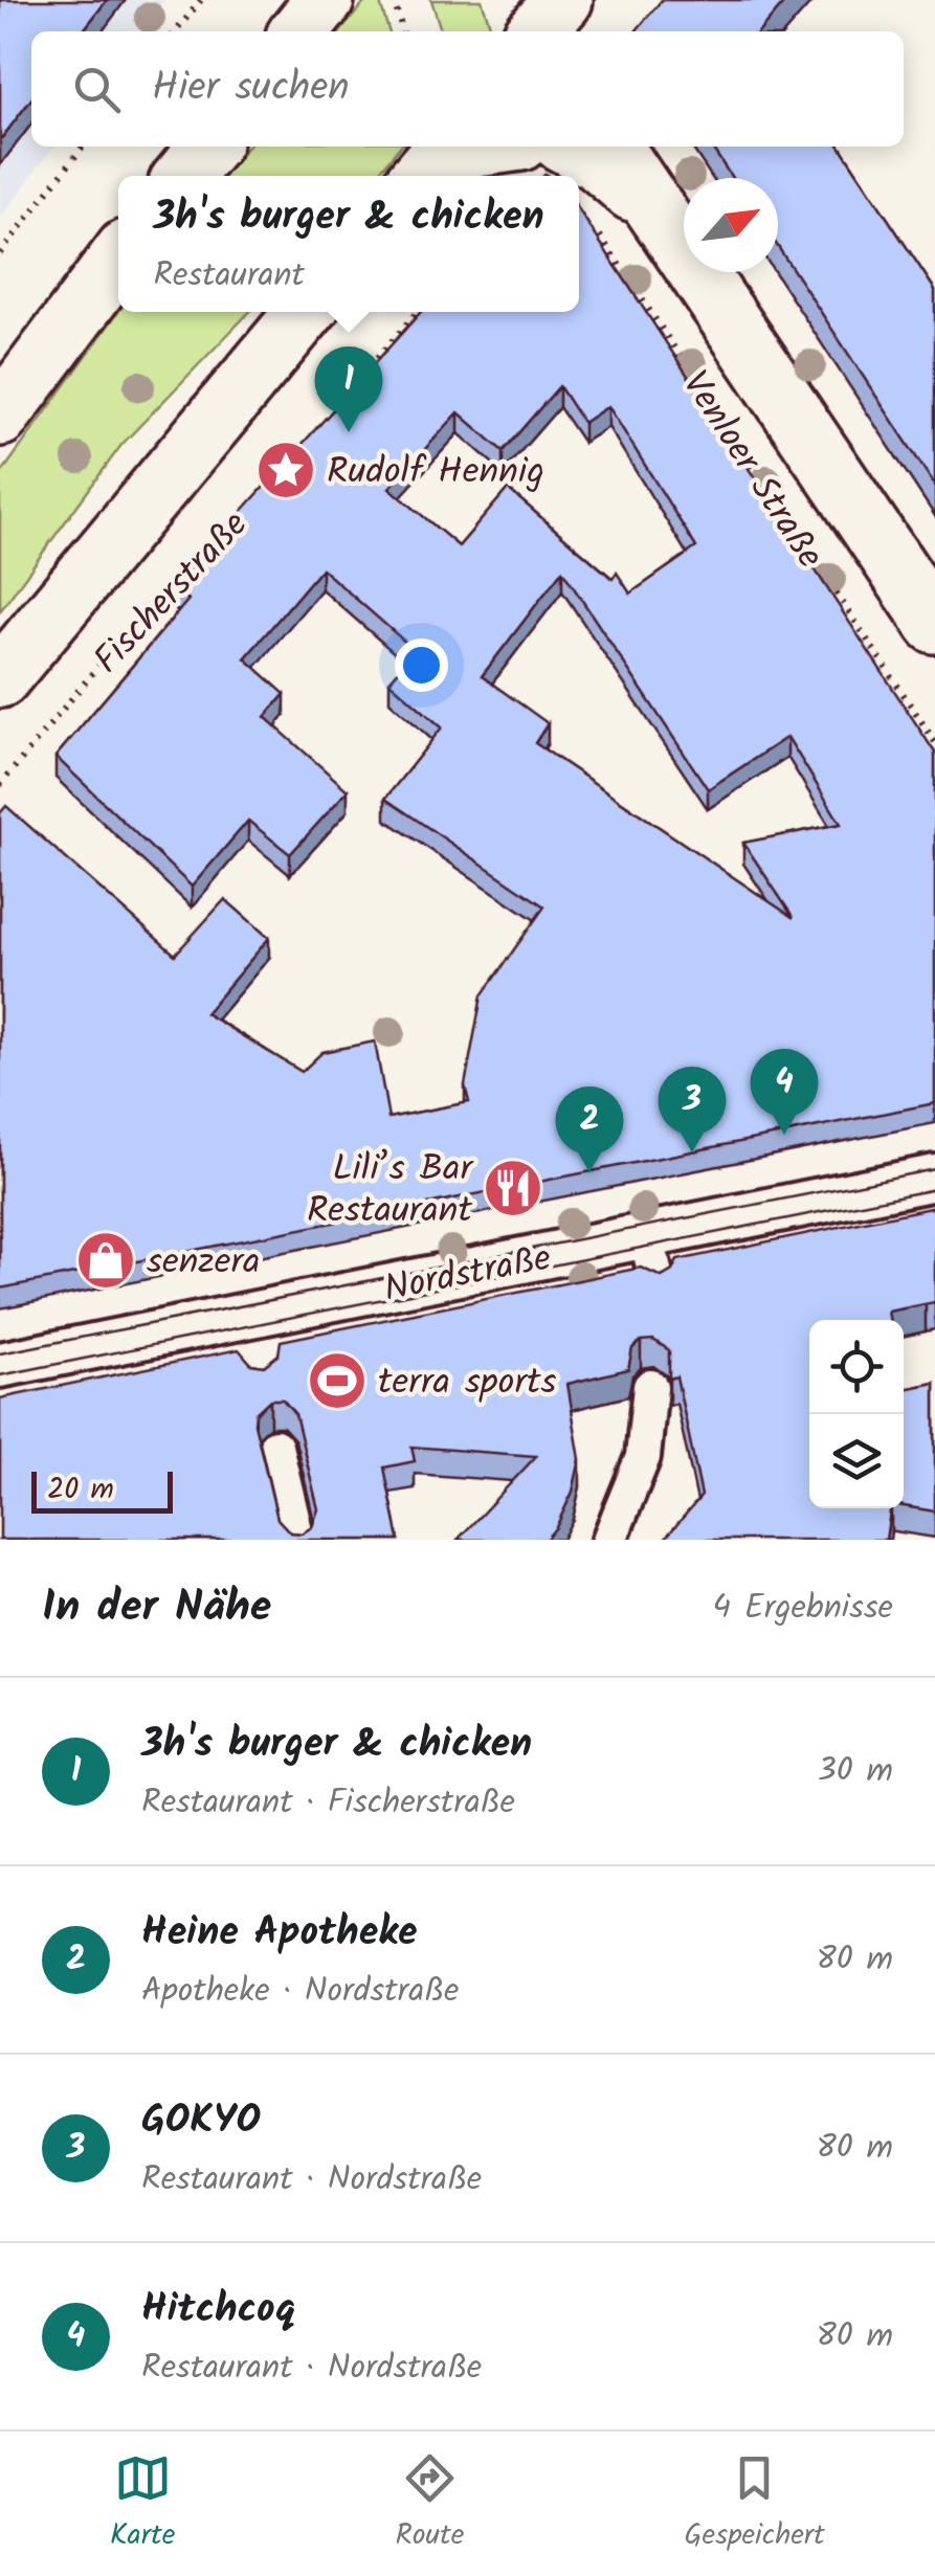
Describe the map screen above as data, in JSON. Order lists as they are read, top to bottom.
{
  "streets": {
    "main road": ["Venloer Straße", "Fischerstraße"],
    "street": ["Nordstraße"]
  },
  "places": {
    "place": ["Rudolf Hennig"],
    "restaurant": ["Lili’s Bar Restaurant"],
    "shop": ["senzera"],
    "sports": ["terra sports"]
  },
  "scale_bar": "20 m",
  "north": "top right",
  "page": {
    "search": "Hier suchen",
    "popup": ["3h's burger & chicken", "Restaurant"],
    "pins": [
      "1",
      "4",
      "3",
      "2"
    ],
    "scale": "20 m",
    "heading": ["In der Nähe", "4 Ergebnisse"],
    "list": [
      {
        "mark": "1",
        "name": "3h's burger & chicken",
        "note": "Restaurant · Fischerstraße",
        "value": "30 m"
      },
      {
        "mark": "2",
        "name": "Heine Apotheke",
        "note": "Apotheke · Nordstraße",
        "value": "80 m"
      },
      {
        "mark": "3",
        "name": "GOKYO",
        "note": "Restaurant · Nordstraße",
        "value": "80 m"
      },
      {
        "mark": "4",
        "name": "Hitchcoq",
        "note": "Restaurant · Nordstraße",
        "value": "80 m"
      }
    ],
    "nav": ["Karte", "Route", "Gespeichert"]
  }
}
